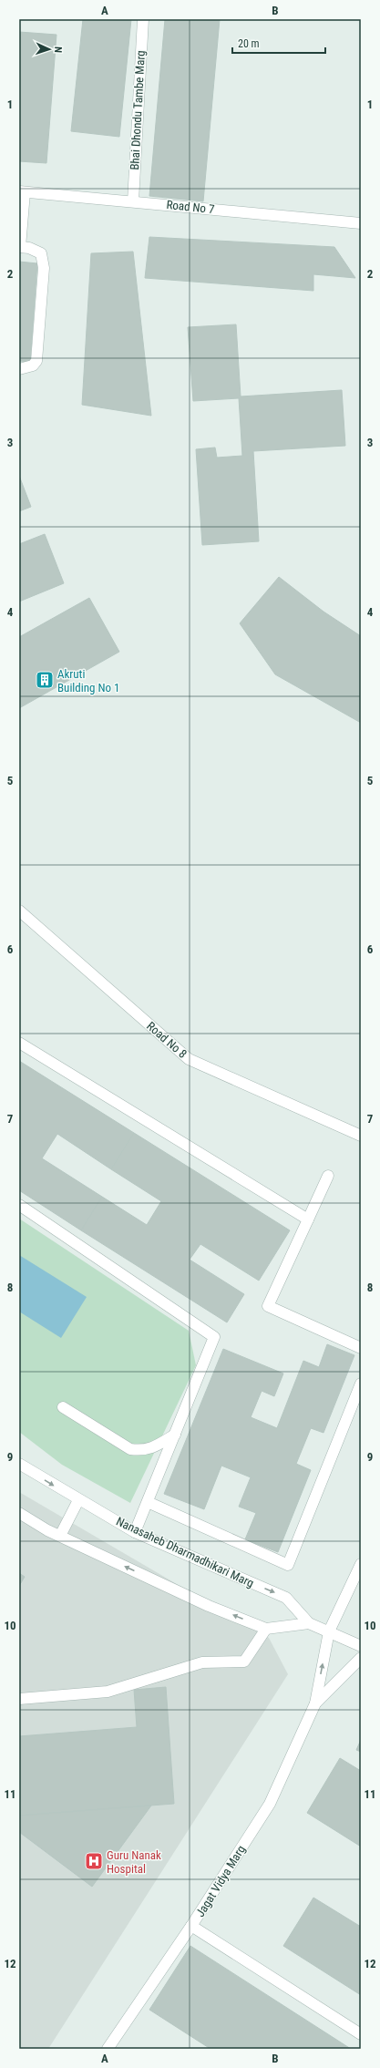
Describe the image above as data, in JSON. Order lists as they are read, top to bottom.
{
  "streets": {
    "street": [
      "Bhai Dhondu Tambe Marg",
      "Road No 7",
      "Road No 8",
      "Nanasaheb Dharmadhikari Marg",
      "Jagat Vidya Marg"
    ]
  },
  "crossings": [
    ["Bhai Dhondu Tambe Marg", "Road No 7"]
  ],
  "places": {
    "building": ["Akruti Building No 1"],
    "hospital": ["Guru Nanak Hospital"]
  },
  "scale_bar": "20 m",
  "north": "right",
  "grid": {
    "columns": ["A", "B"],
    "rows": [
      "1",
      "2",
      "3",
      "4",
      "5",
      "6",
      "7",
      "8",
      "9",
      "10",
      "11",
      "12"
    ]
  }
}
